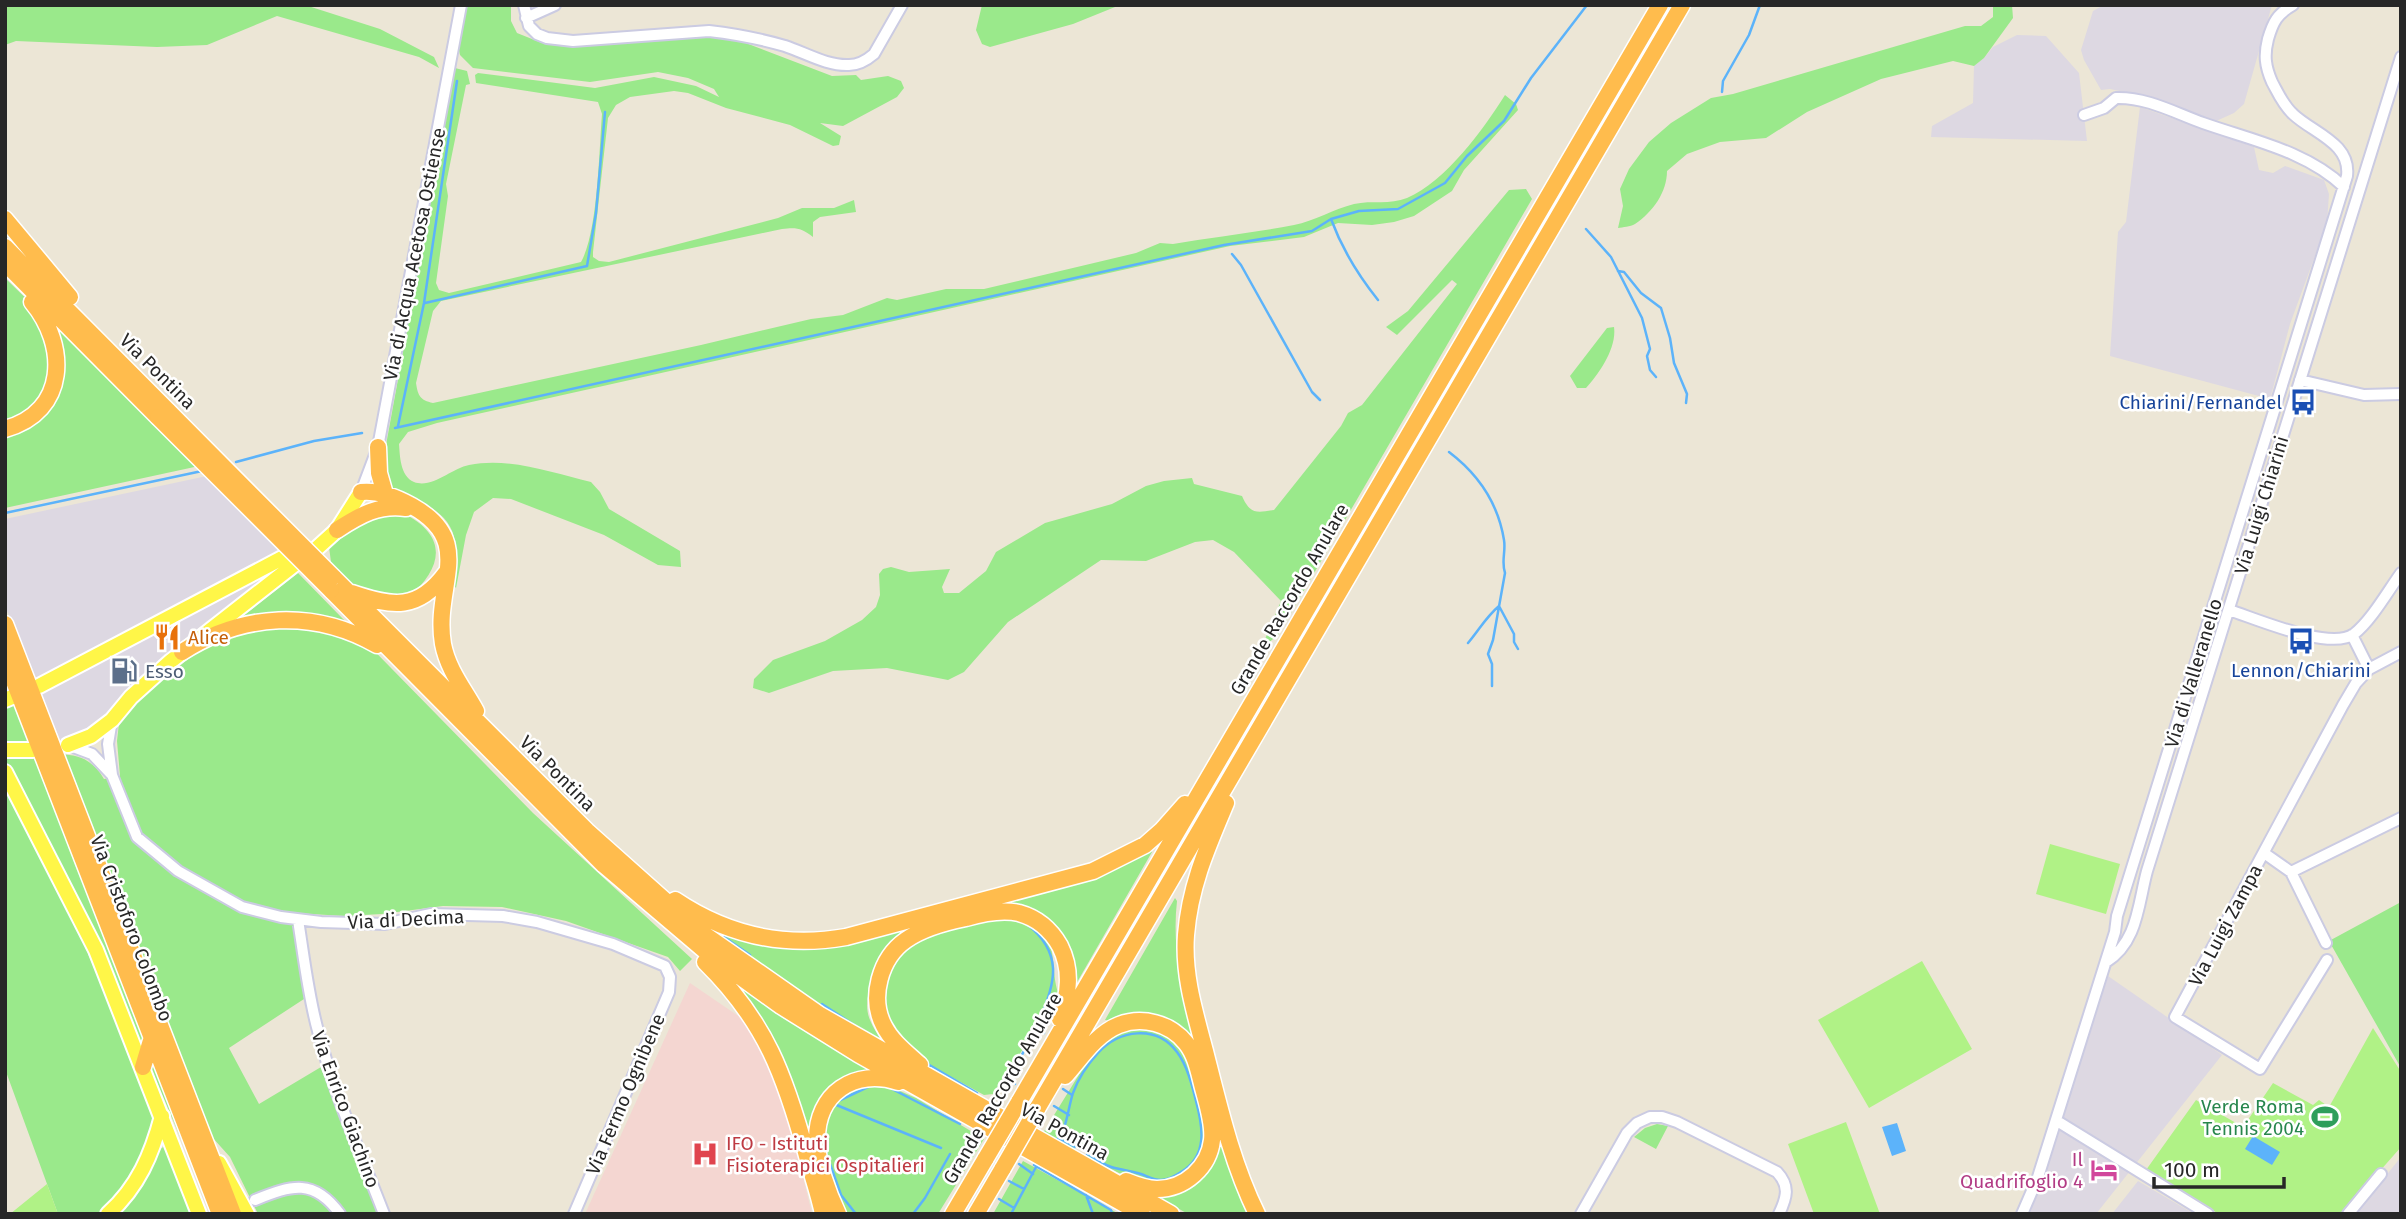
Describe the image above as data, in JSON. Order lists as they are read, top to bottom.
{
  "streets": {
    "highway": ["Via Pontina", "Grande Raccordo Anulare", "Via Cristoforo Colombo"],
    "main road": ["Via di Acqua Acetosa Ostiense"],
    "street": [
      "Via Luigi Chiarini",
      "Via di Valleranello",
      "Via di Decima",
      "Via Luigi Zampa",
      "Via Fermo Ognibene",
      "Via Enrico Giachino"
    ]
  },
  "crossings": [
    ["Via di Decima", "Via Fermo Ognibene"],
    ["Via di Decima", "Via Enrico Giachino"]
  ],
  "places": {
    "bus stop": ["Chiarini/Fernandel", "Lennon/Chiarini"],
    "restaurant": ["Alice"],
    "fuel station": ["Esso"],
    "sports": ["Verde Roma Tennis 2004"],
    "hospital": ["IFO - Istituti Fisioterapici Ospitalieri"],
    "hotel": ["Il Quadrifoglio 4"]
  },
  "scale_bar": "100 m"
}
